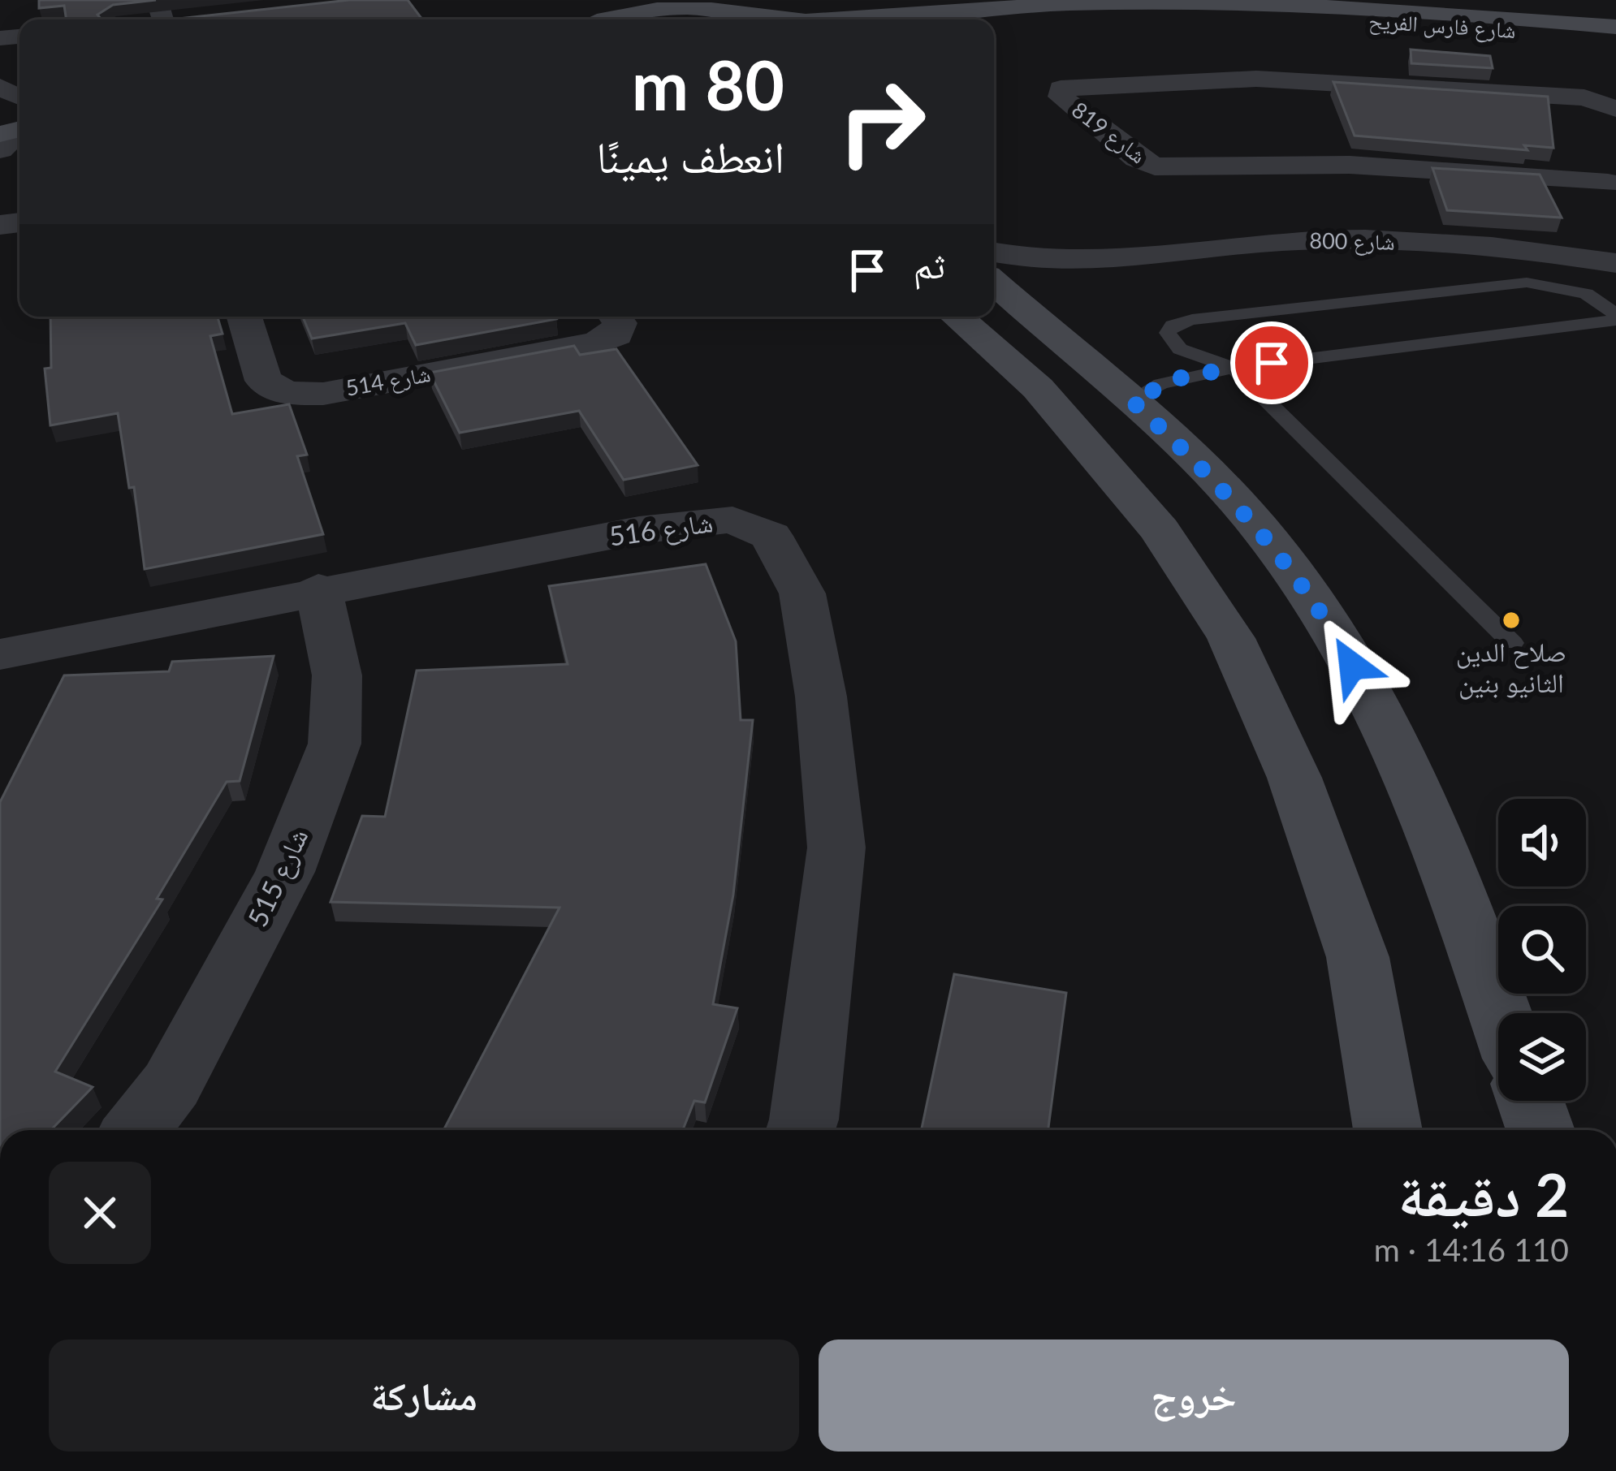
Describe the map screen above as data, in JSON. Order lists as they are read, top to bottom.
{
  "streets": {
    "street": [
      "شارع فارس الفريح",
      "شارع 819",
      "شارع 800",
      "شارع 514",
      "شارع 516",
      "شارع 515"
    ]
  },
  "crossings": [
    ["شارع 819", "شارع 800"],
    ["شارع 516", "شارع 515"]
  ],
  "places": ["صلاح الدين الثانيو بنين"],
  "page": {
    "turn": ["80 m", "انعطف يمينًا"],
    "then": "ثم",
    "heading": ["2 دقيقة", "110 m · 14:16"],
    "buttons": ["خروج", "مشاركة"]
  }
}
